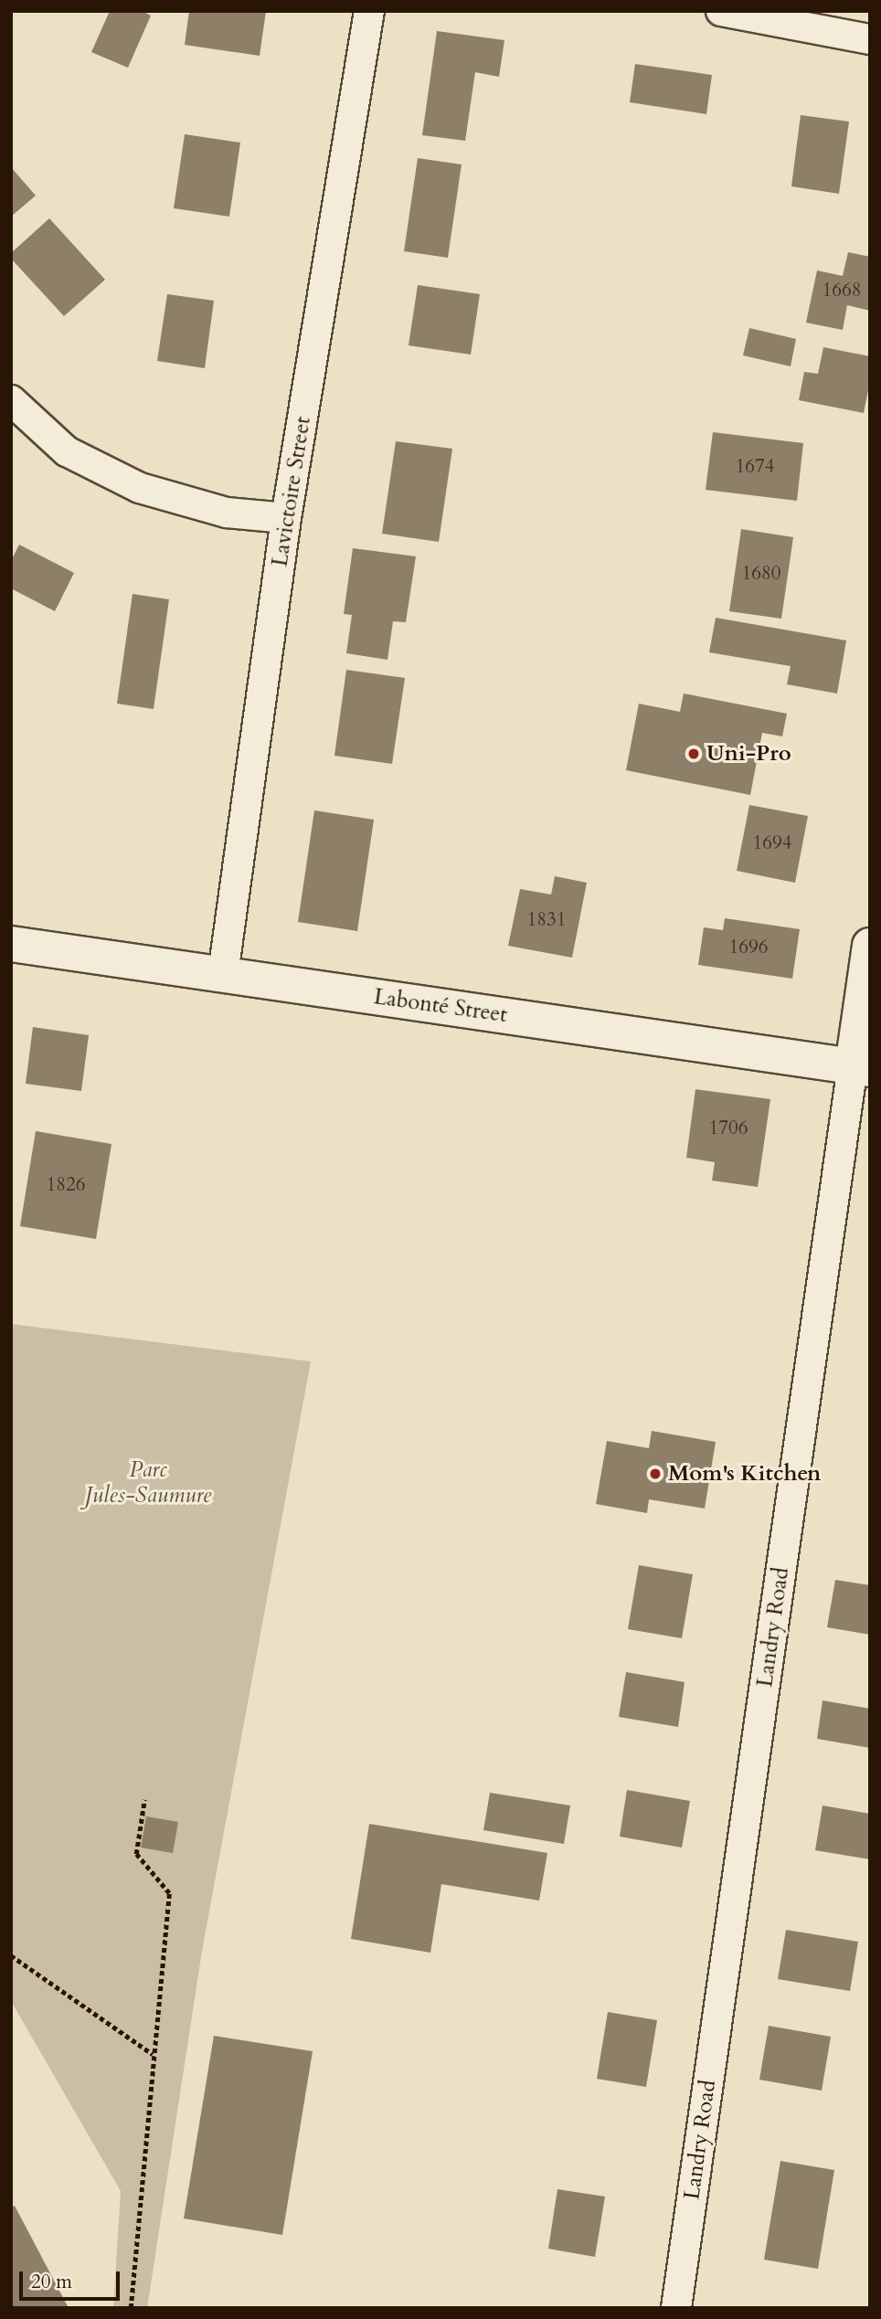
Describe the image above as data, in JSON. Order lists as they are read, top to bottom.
{
  "streets": {
    "street": ["Lavictoire Street", "Labonté Street", "Landry Road"]
  },
  "crossings": [
    ["Lavictoire Street", "Labonté Street"],
    ["Labonté Street", "Landry Road"]
  ],
  "parks": ["Parc Jules-Saumure"],
  "places": ["Uni-Pro", "Mom's Kitchen"],
  "house_numbers": [
    "1668",
    "1674",
    "1680",
    "1694",
    "1831",
    "1696",
    "1706",
    "1826"
  ],
  "scale_bar": "20 m"
}
